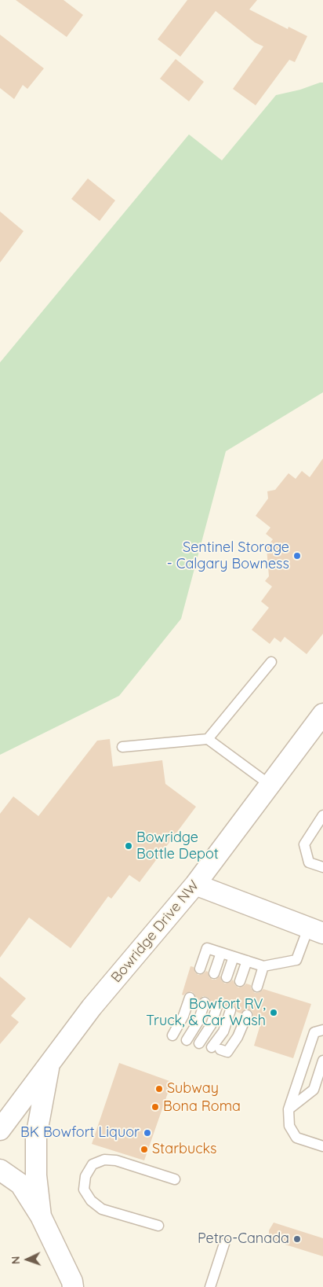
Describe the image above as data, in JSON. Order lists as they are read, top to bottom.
{
  "streets": {
    "street": ["Bowridge Drive NW"]
  },
  "places": [
    "Sentinel Storage - Calgary Bowness",
    "Bowridge Bottle Depot",
    "Bowfort RV, Truck, & Car Wash",
    "Subway",
    "Bona Roma",
    "BK Bowfort Liquor",
    "Starbucks",
    "Petro-Canada"
  ],
  "north": "left"
}
